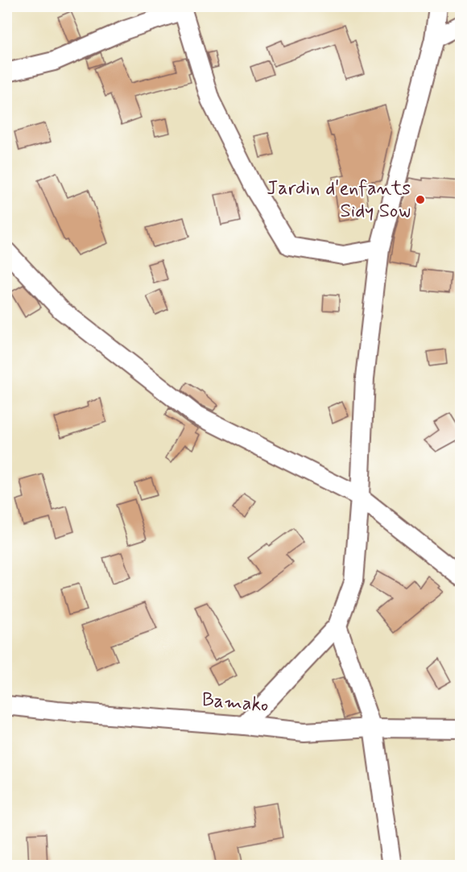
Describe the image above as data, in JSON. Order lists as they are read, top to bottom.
{
  "streets": {
    "street": ["Bamako"]
  },
  "places": ["Jardin d'enfants Sidy Sow"]
}
